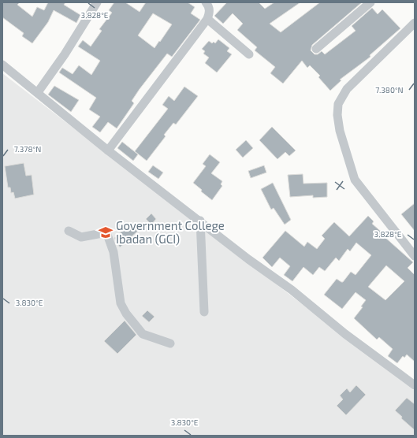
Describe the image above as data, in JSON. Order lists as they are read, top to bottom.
{
  "places": {
    "school or university": ["Government College Ibadan (GCI)"]
  },
  "coordinates": [
    "3.828°E",
    "7.380°N",
    "7.378°N",
    "3.830°E"
  ]
}
